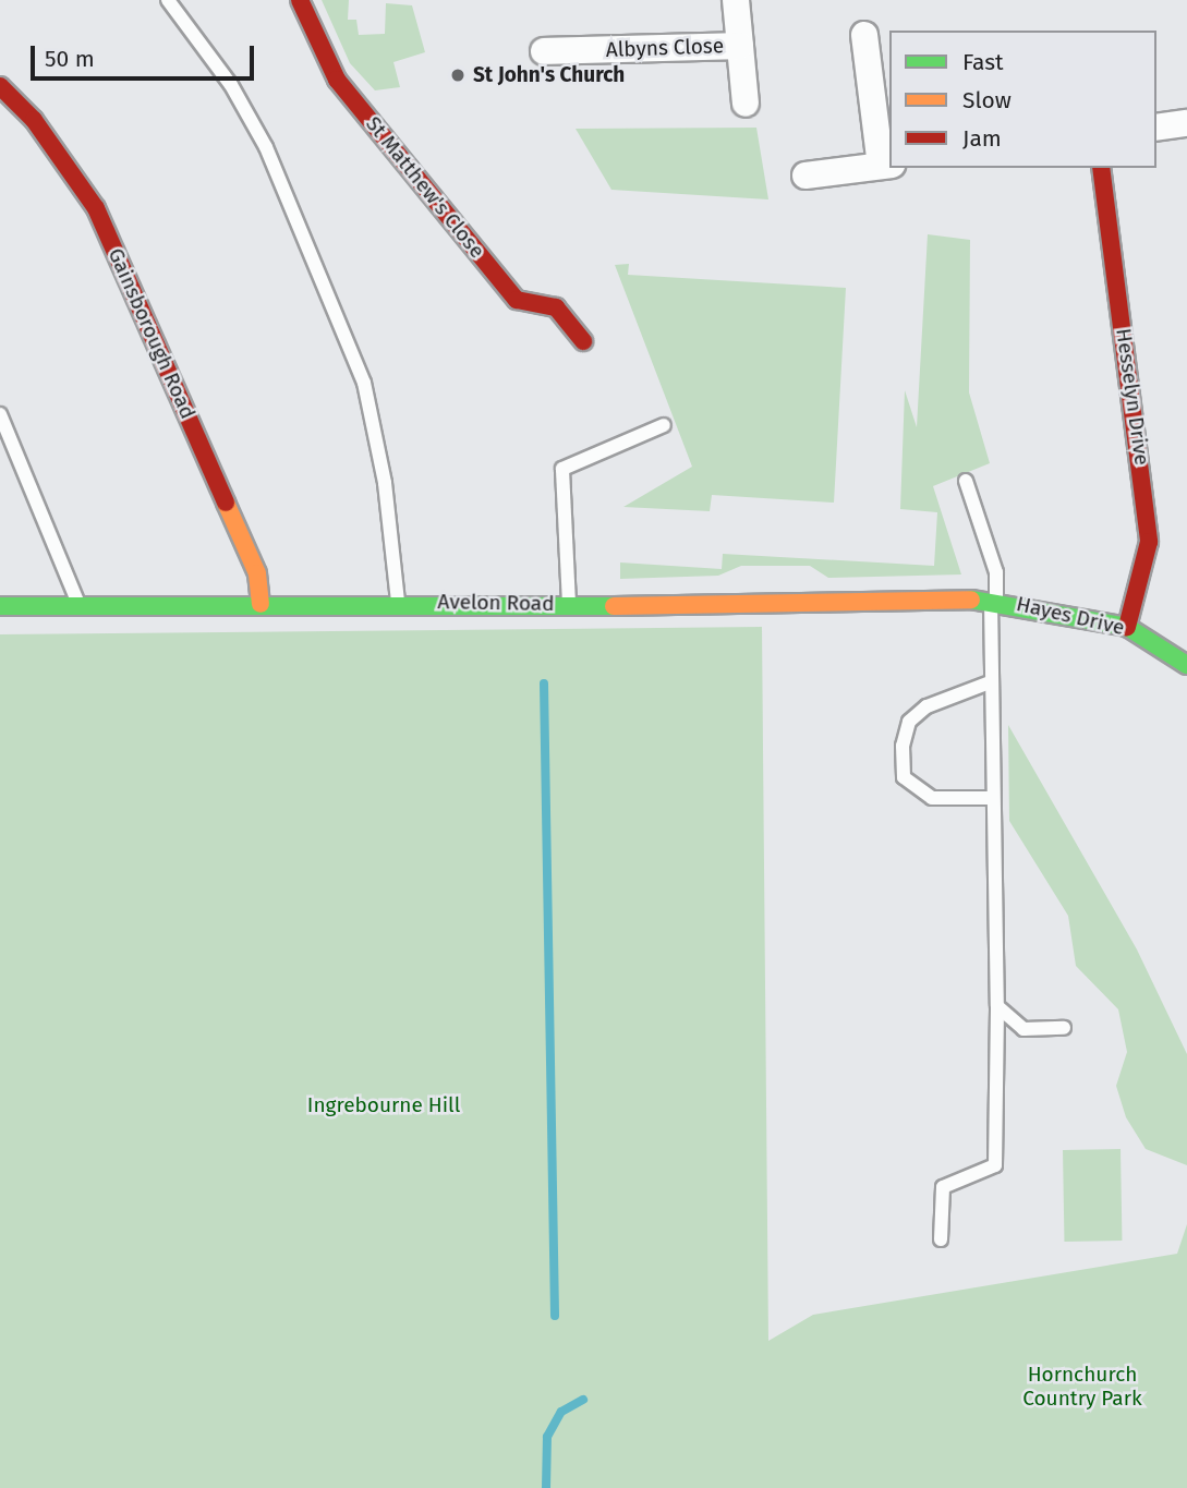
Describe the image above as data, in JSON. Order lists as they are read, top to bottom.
{
  "streets": {
    "street": [
      "Albyns Close",
      "St Matthew's Close",
      "Gainsborough Road",
      "Hesselyn Drive",
      "Avelon Road",
      "Hayes Drive"
    ]
  },
  "crossings": [
    ["Gainsborough Road", "Avelon Road"],
    ["Hesselyn Drive", "Hayes Drive"],
    ["Avelon Road", "Hayes Drive"]
  ],
  "parks": ["Ingrebourne Hill", "Hornchurch Country Park"],
  "places": ["St John's Church"],
  "legend": ["Fast", "Slow", "Jam"],
  "scale_bar": "50 m"
}
